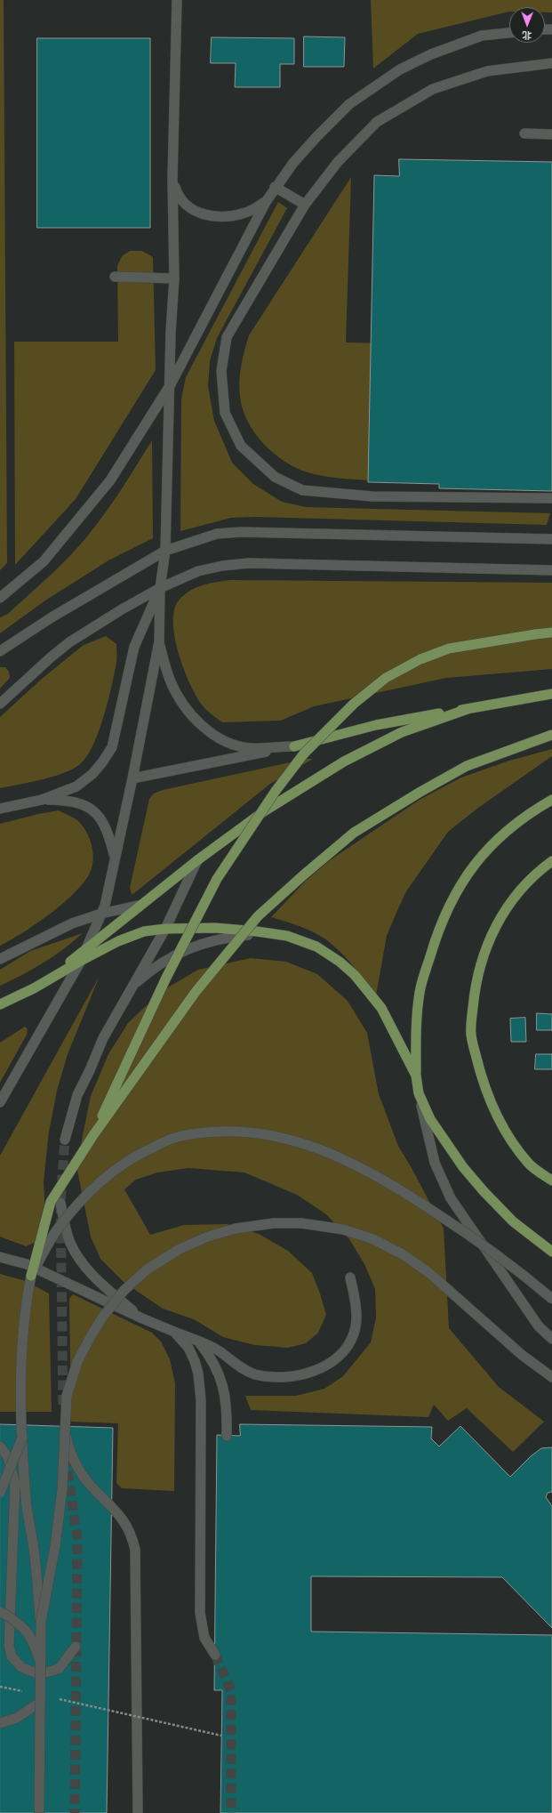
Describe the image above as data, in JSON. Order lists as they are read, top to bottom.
{
  "north": "bottom"
}
